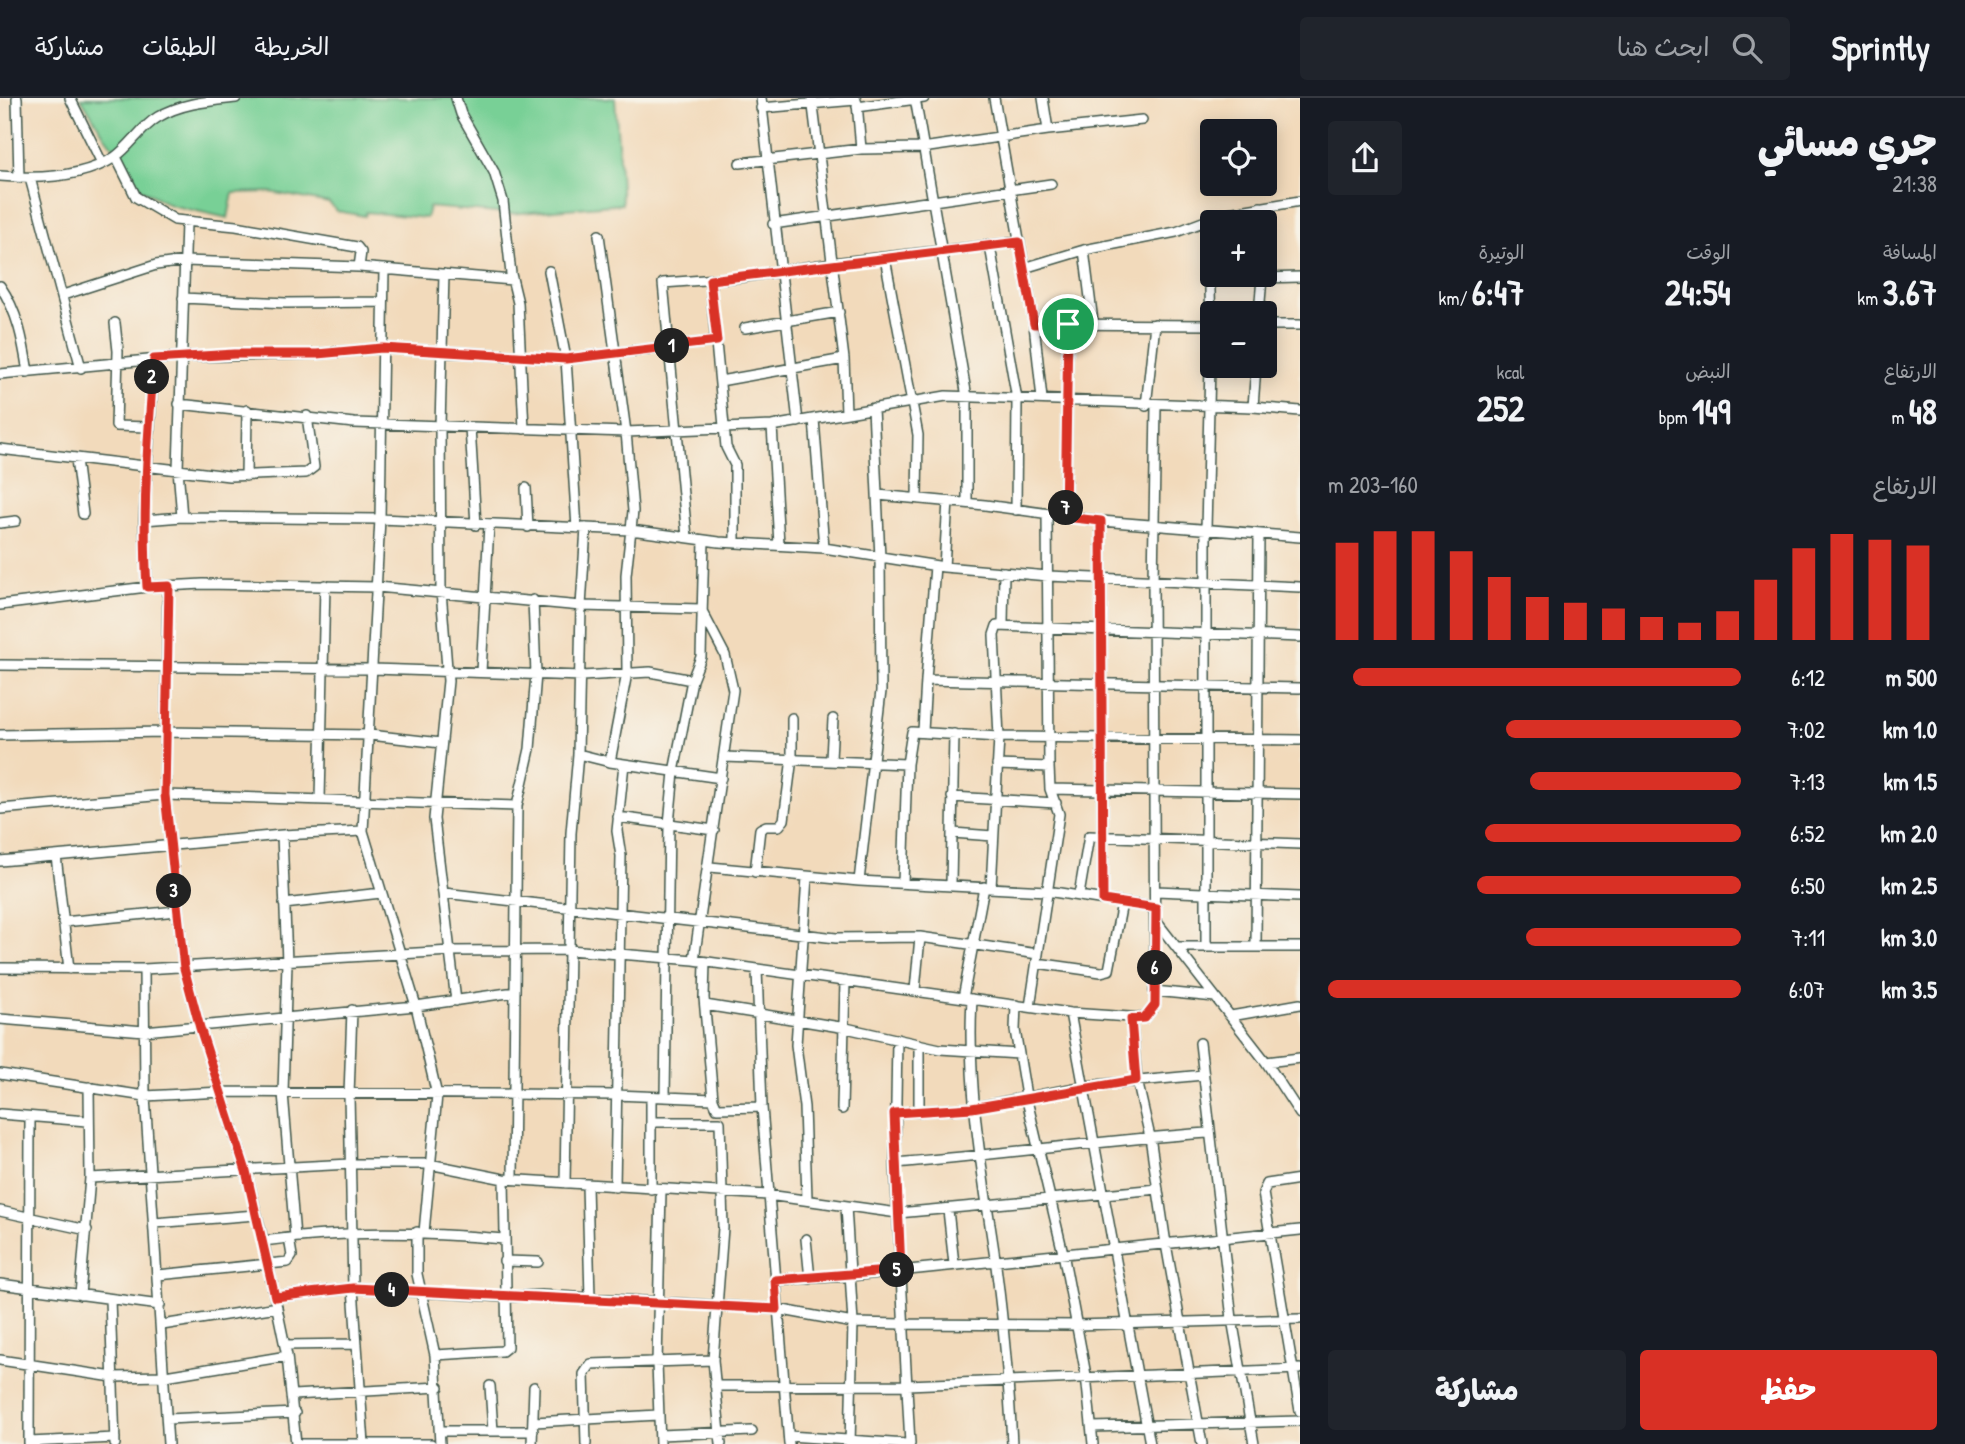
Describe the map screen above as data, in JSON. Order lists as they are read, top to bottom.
{
  "page": {
    "header": "Sprintly",
    "search": "ابحث هنا",
    "nav": ["الخريطة", "الطبقات", "مشاركة"],
    "heading": ["جري مسائي", "21:38"],
    "map_buttons": ["+", "−"],
    "stats": [
      ["المسافة", "3.67 km"],
      ["الوقت", "24:54"],
      ["الوتيرة", "6:47 /km"],
      ["الارتفاع", "48 m"],
      ["النبض", "149 bpm"],
      ["kcal", "252"]
    ],
    "pins": [
      "1",
      "2",
      "7",
      "3",
      "6",
      "5",
      "4"
    ],
    "chart": ["الارتفاع", "160–203 m"],
    "list": [
      {
        "name": "500 m",
        "note": "6:12"
      },
      {
        "name": "1.0 km",
        "note": "7:02"
      },
      {
        "name": "1.5 km",
        "note": "7:13"
      },
      {
        "name": "2.0 km",
        "note": "6:52"
      },
      {
        "name": "2.5 km",
        "note": "6:50"
      },
      {
        "name": "3.0 km",
        "note": "7:11"
      },
      {
        "name": "3.5 km",
        "note": "6:07"
      }
    ],
    "buttons": ["حفظ", "مشاركة"]
  }
}
